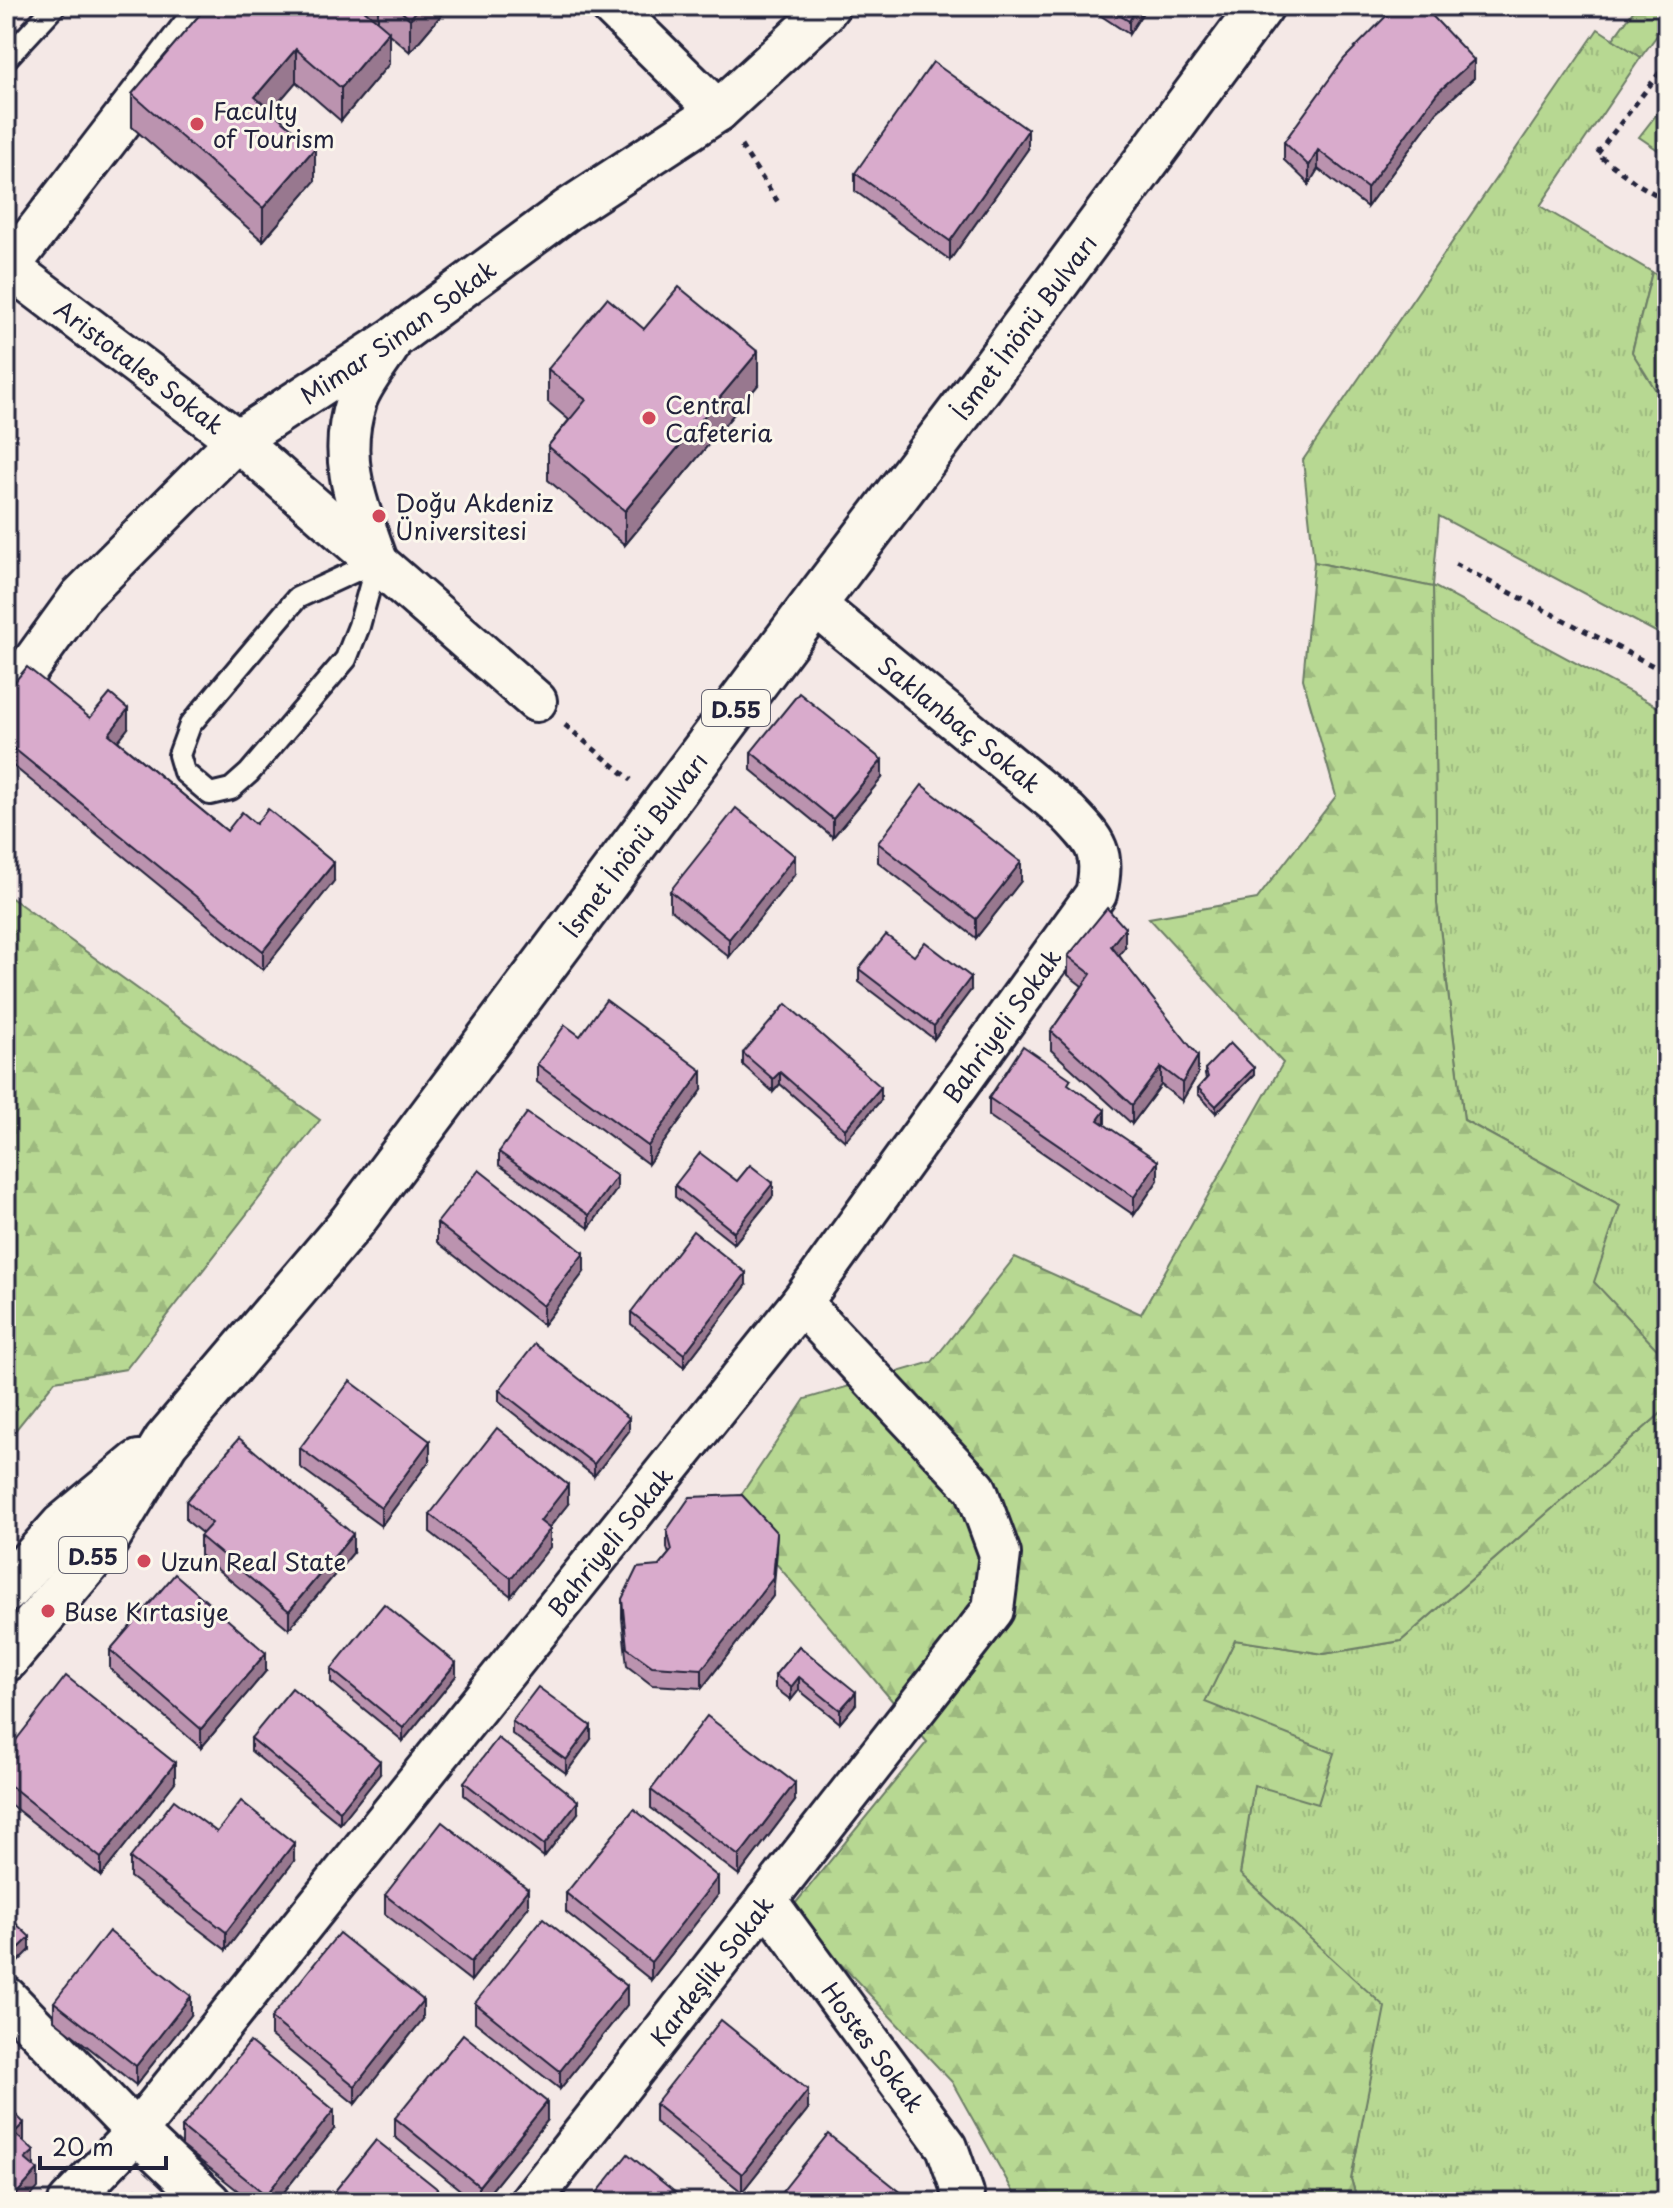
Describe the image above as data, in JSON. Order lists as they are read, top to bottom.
{
  "streets": {
    "main road": ["İsmet İnönü Bulvarı", "D.55"],
    "street": [
      "Mimar Sinan Sokak",
      "Aristotales Sokak",
      "Saklanbaç Sokak",
      "Bahriyeli Sokak",
      "Kardeşlik Sokak",
      "Hostes Sokak"
    ]
  },
  "crossings": [
    ["İsmet İnönü Bulvarı", "Saklanbaç Sokak"],
    ["Mimar Sinan Sokak", "Aristotales Sokak"],
    ["Saklanbaç Sokak", "Bahriyeli Sokak"],
    ["Bahriyeli Sokak", "Kardeşlik Sokak"],
    ["Kardeşlik Sokak", "Hostes Sokak"]
  ],
  "places": [
    "Faculty of Tourism",
    "Central Cafeteria",
    "Doğu Akdeniz Üniversitesi",
    "Uzun Real State",
    "Buse Kırtasiye"
  ],
  "scale_bar": "20 m"
}
